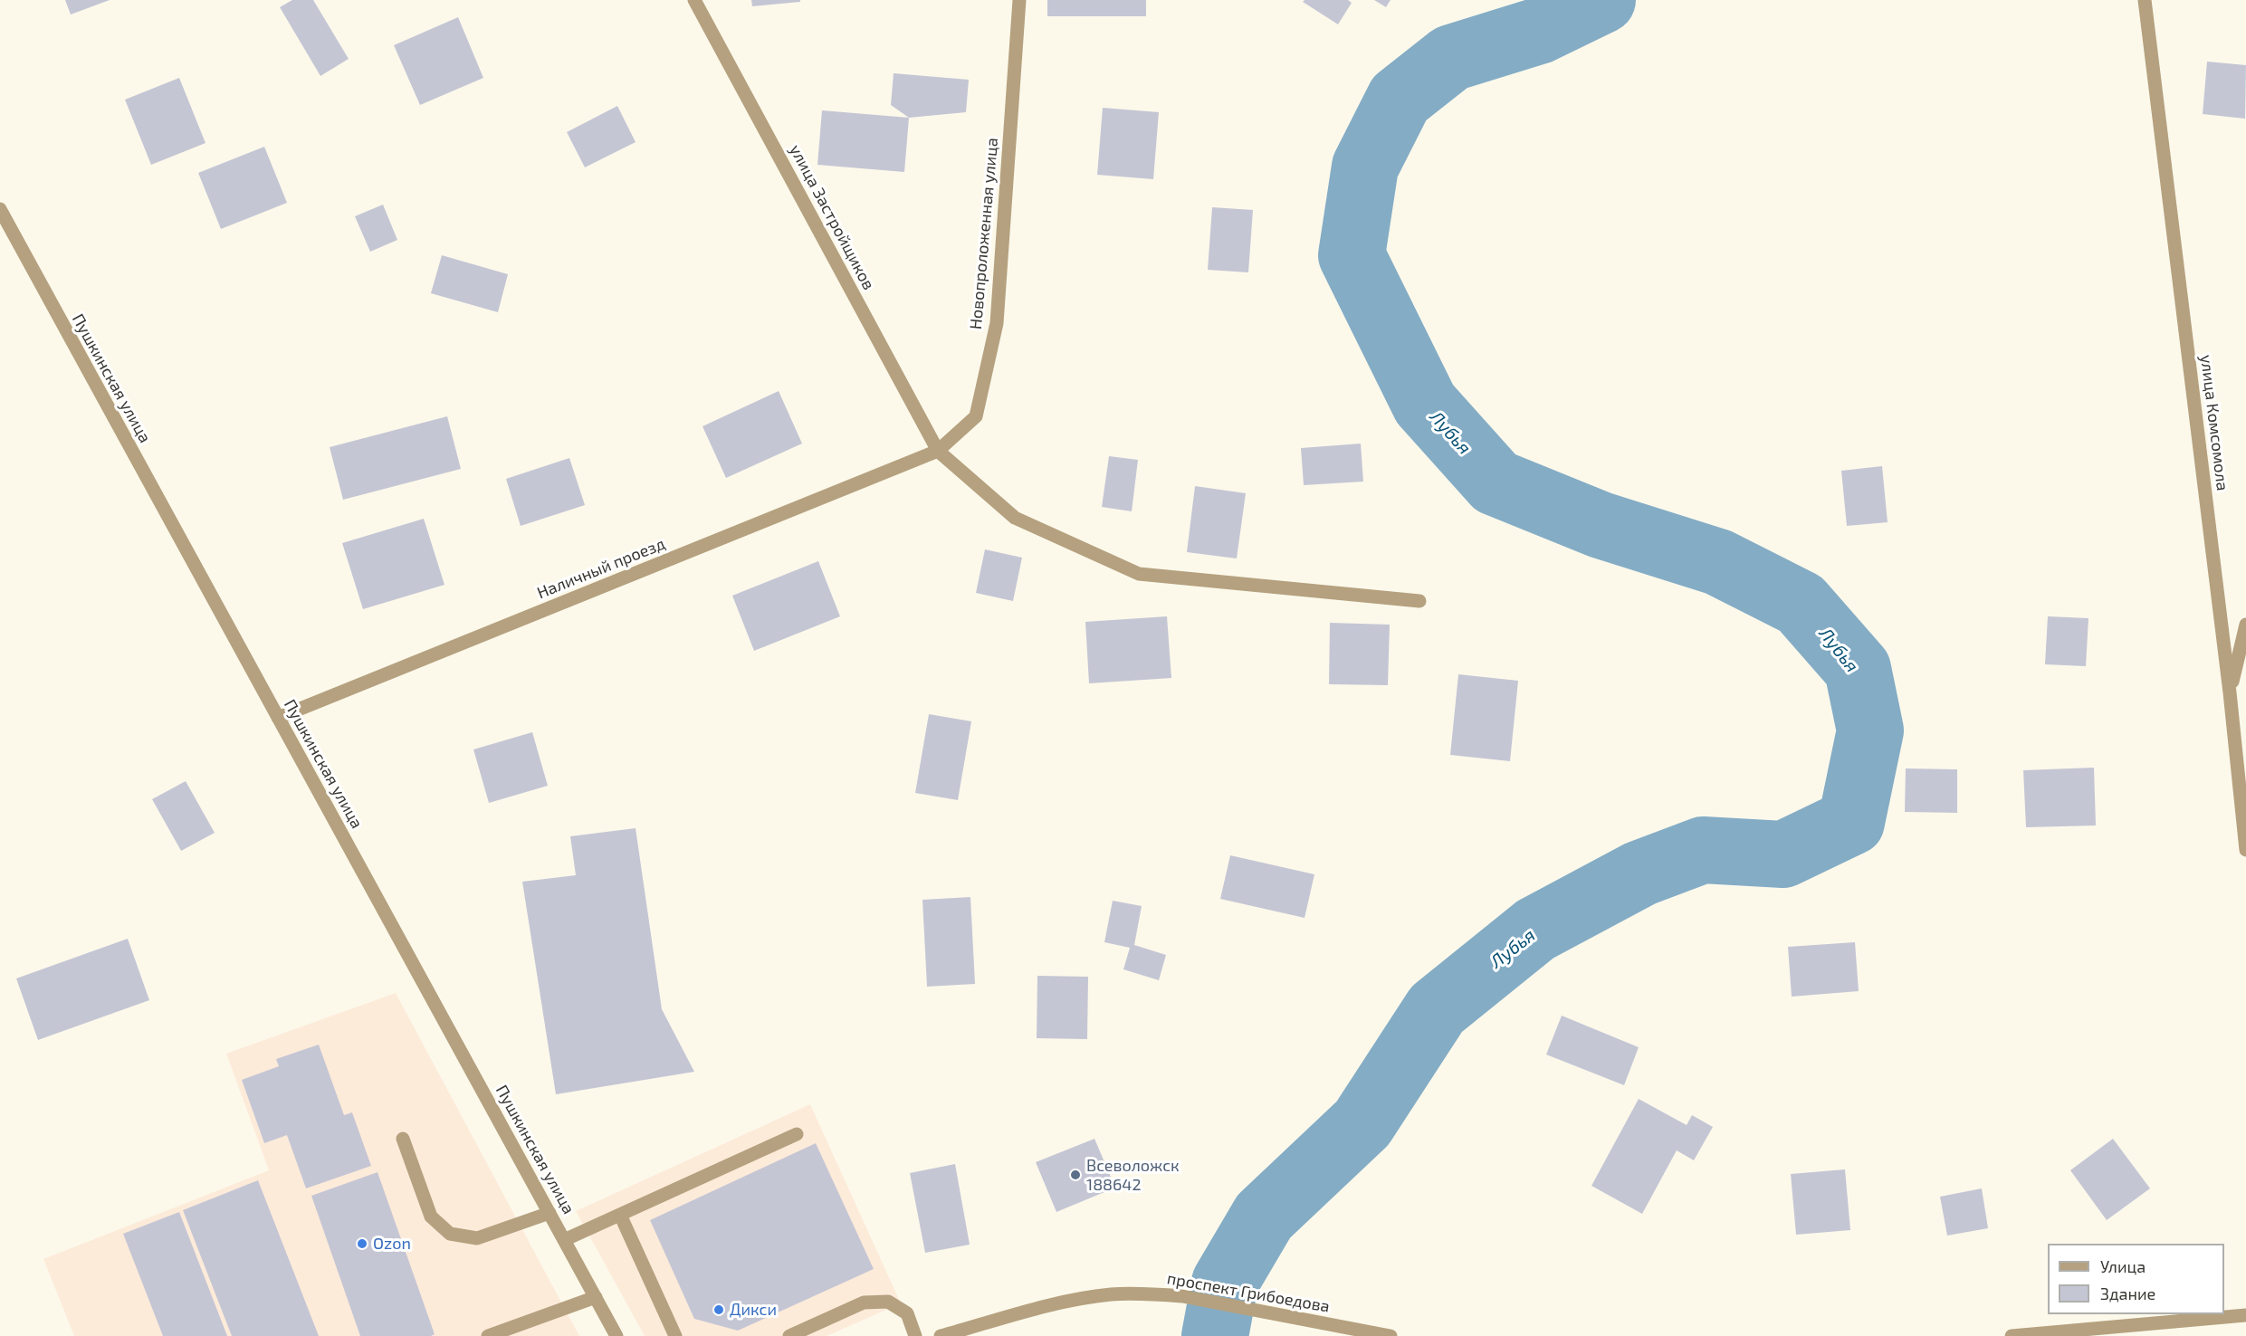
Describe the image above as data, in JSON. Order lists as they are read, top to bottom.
{
  "streets": {
    "street": [
      "улица Застройщиков",
      "Новопроложенная улица",
      "Пушкинская улица",
      "улица Комсомола",
      "Наличный проезд",
      "проспект Грибоедова"
    ]
  },
  "crossings": [
    ["улица Застройщиков", "Новопроложенная улица"],
    ["улица Застройщиков", "Наличный проезд"],
    ["Новопроложенная улица", "Наличный проезд"],
    ["Пушкинская улица", "Наличный проезд"]
  ],
  "water": ["Лубья"],
  "places": ["Всеволожск 188642", "Ozon", "Дикси"],
  "legend": ["Улица", "Здание"]
}
